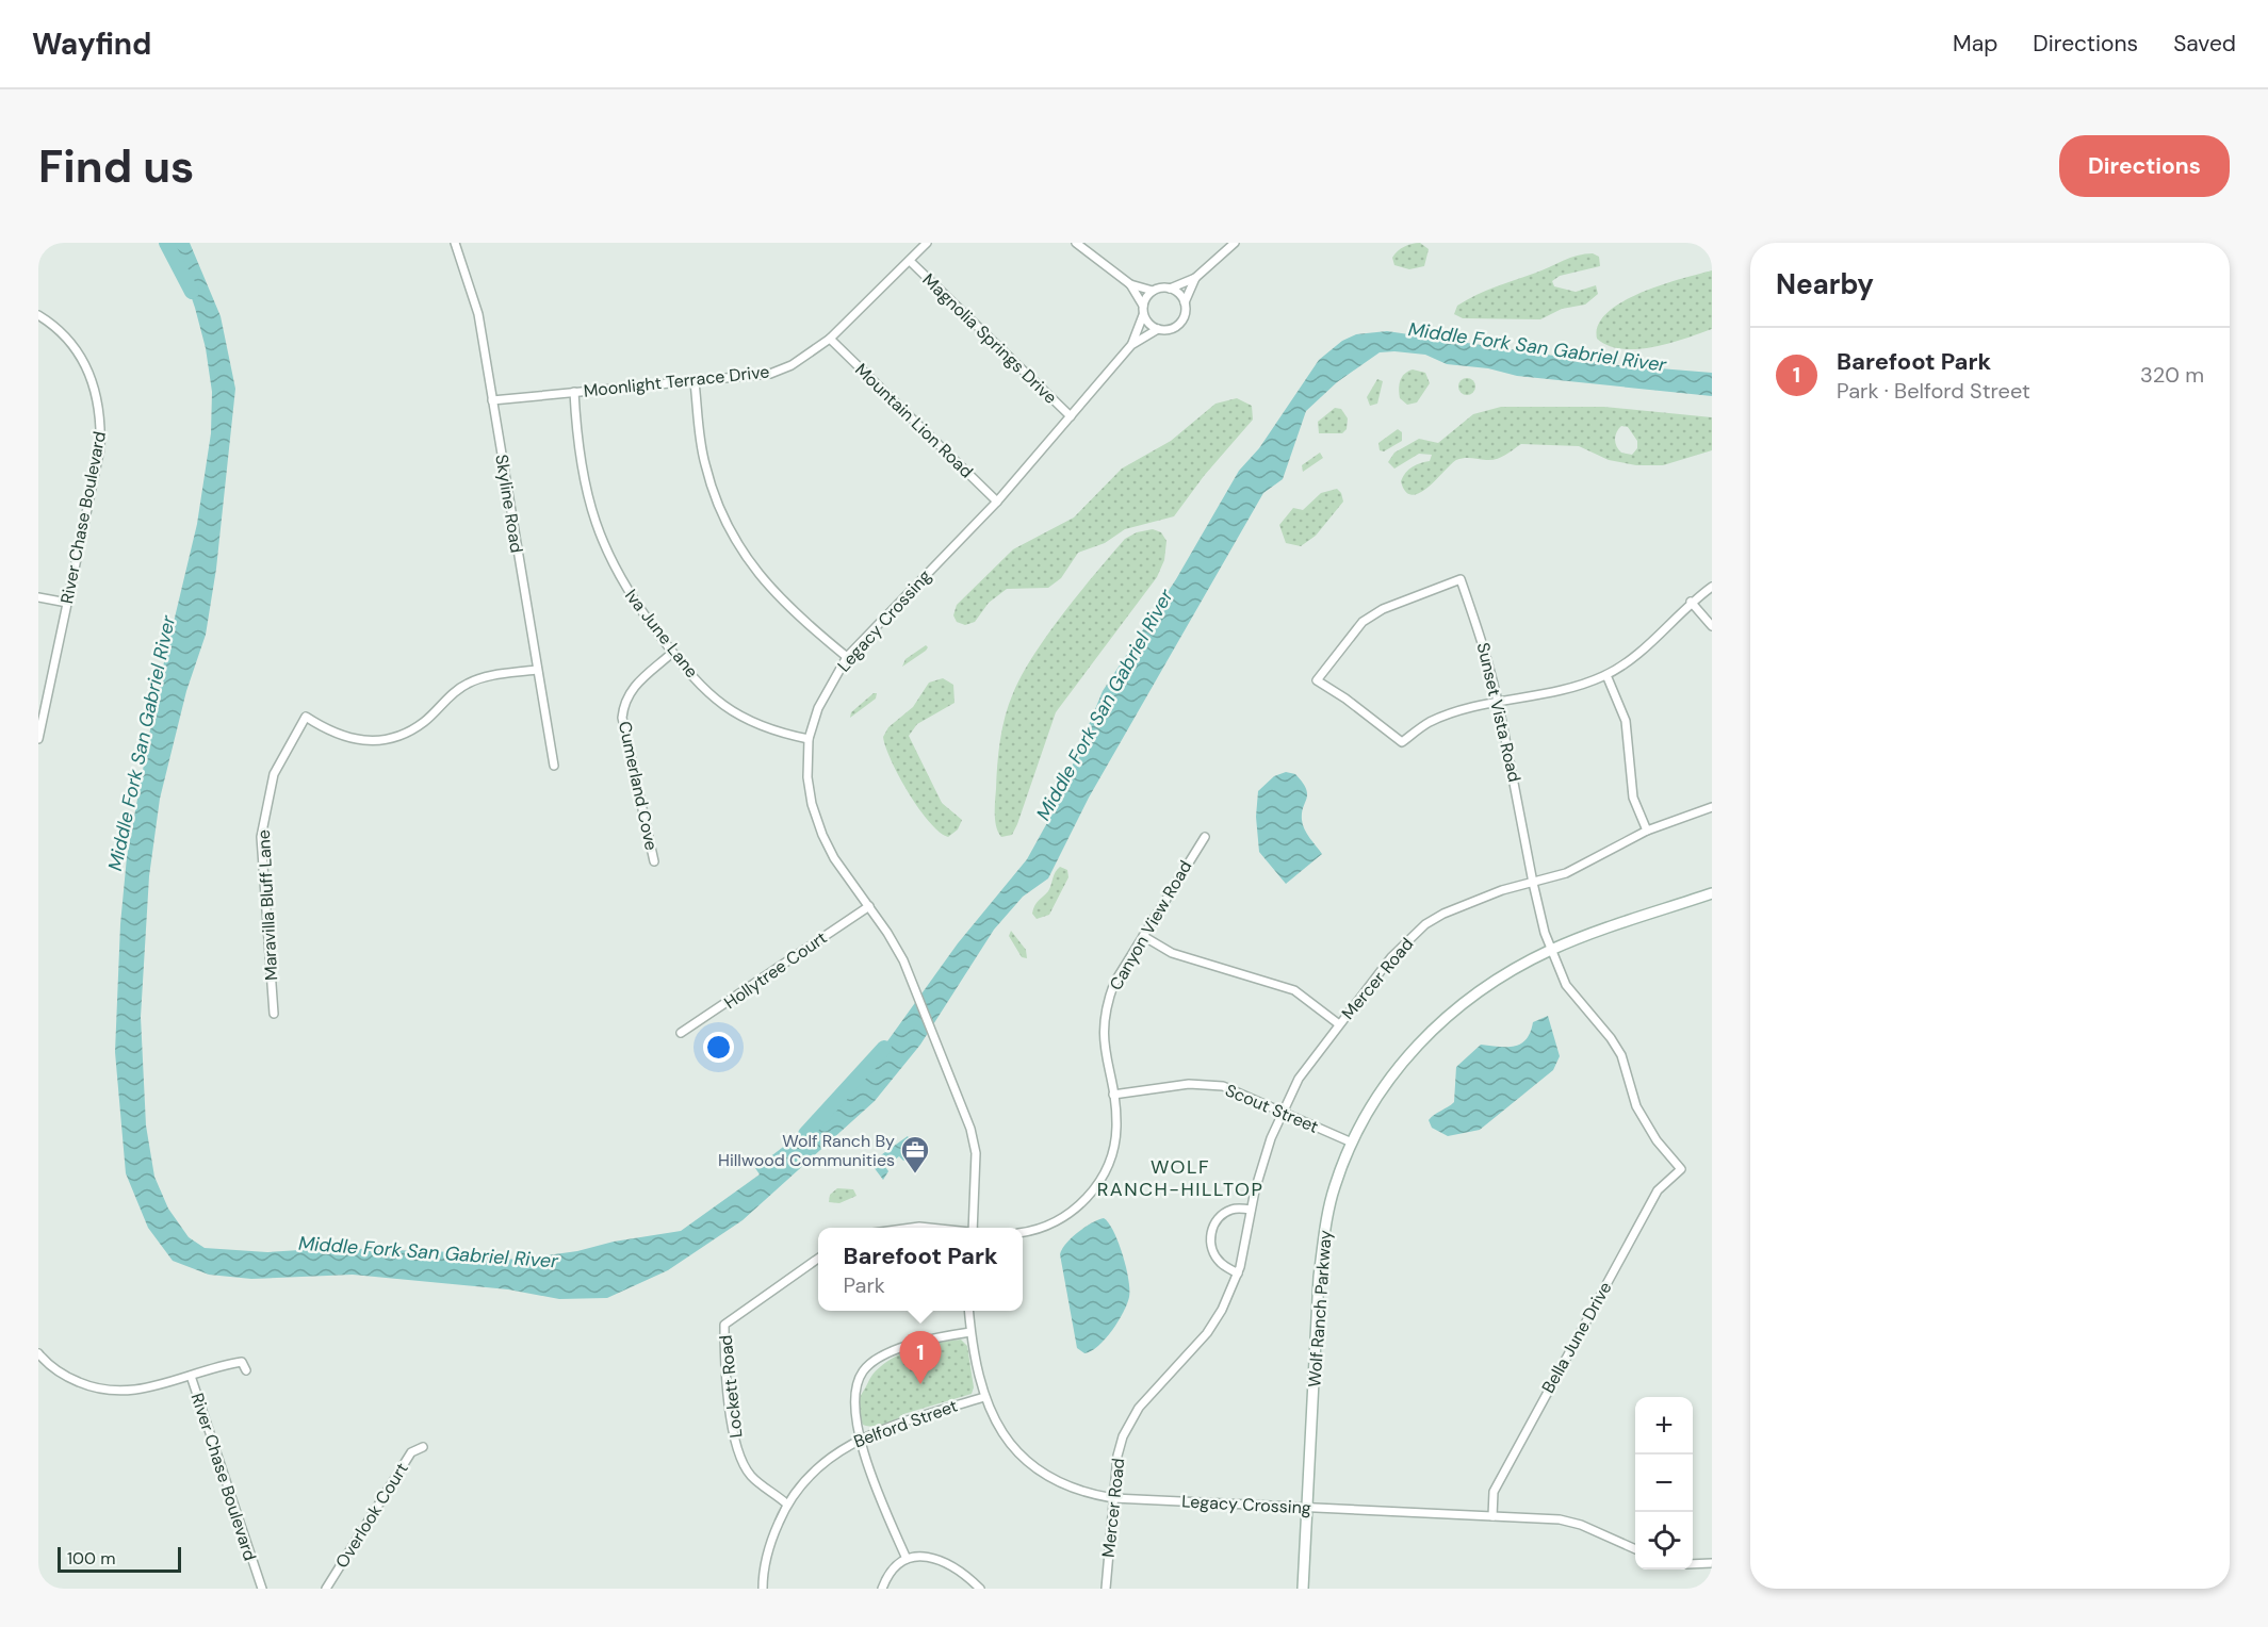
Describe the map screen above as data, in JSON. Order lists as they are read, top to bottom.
{
  "streets": {
    "street": [
      "Magnolia Springs Drive",
      "Moonlight Terrace Drive",
      "Mountain Lion Road",
      "Skyline Road",
      "River Chase Boulevard",
      "Legacy Crossing",
      "Iva June Lane",
      "Sunset Vista Road",
      "Cumerland Cove",
      "Maravilla Bluff Lane",
      "Canyon View Road",
      "Hollytree Court",
      "Mercer Road",
      "Scout Street",
      "Wolf Ranch Parkway",
      "Bella June Drive",
      "Lockett Road",
      "Belford Street",
      "Overlook Court"
    ]
  },
  "crossings": [
    ["Magnolia Springs Drive", "Moonlight Terrace Drive"],
    ["Magnolia Springs Drive", "Legacy Crossing"],
    ["Moonlight Terrace Drive", "Mountain Lion Road"],
    ["Moonlight Terrace Drive", "Skyline Road"],
    ["Moonlight Terrace Drive", "Iva June Lane"],
    ["Mountain Lion Road", "Legacy Crossing"],
    ["Skyline Road", "Maravilla Bluff Lane"],
    ["Legacy Crossing", "Iva June Lane"],
    ["Legacy Crossing", "Hollytree Court"],
    ["Legacy Crossing", "Mercer Road"],
    ["Legacy Crossing", "Wolf Ranch Parkway"],
    ["Legacy Crossing", "Bella June Drive"],
    ["Legacy Crossing", "Belford Street"],
    ["Iva June Lane", "Cumerland Cove"],
    ["Sunset Vista Road", "Mercer Road"],
    ["Sunset Vista Road", "Wolf Ranch Parkway"],
    ["Sunset Vista Road", "Bella June Drive"],
    ["Canyon View Road", "Scout Street"],
    ["Mercer Road", "Scout Street"],
    ["Scout Street", "Wolf Ranch Parkway"],
    ["Lockett Road", "Belford Street"]
  ],
  "districts": ["WOLF RANCH-HILLTOP"],
  "water": ["Middle Fork San Gabriel River"],
  "places": {
    "office": ["Wolf Ranch By Hillwood Communities"]
  },
  "scale_bar": "100 m",
  "page": {
    "header": "Wayfind",
    "nav": ["Map", "Directions", "Saved"],
    "buttons": "Directions",
    "title": "Find us",
    "heading": "Nearby",
    "list": [
      {
        "mark": "1",
        "name": "Barefoot Park",
        "note": "Park · Belford Street",
        "value": "320 m"
      }
    ],
    "popup": ["Barefoot Park", "Park"],
    "pins": "1",
    "map_buttons": ["+", "−"],
    "scale": "100 m"
  }
}
